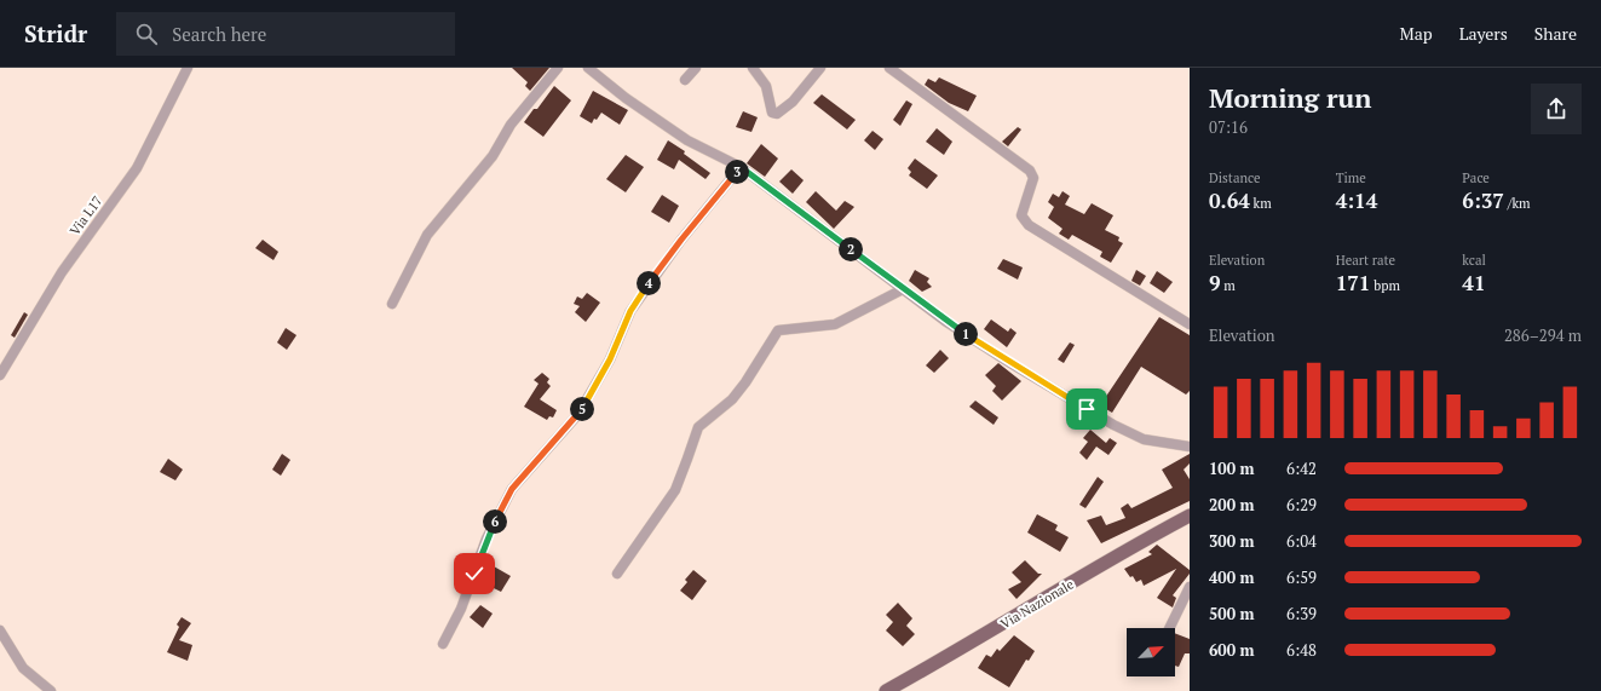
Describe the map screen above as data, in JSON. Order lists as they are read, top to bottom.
{
  "streets": {
    "main road": ["Via Nazionale"],
    "street": ["Via L17"]
  },
  "north": "top right",
  "page": {
    "header": "Stridr",
    "search": "Search here",
    "nav": ["Map", "Layers", "Share"],
    "heading": ["Morning run", "07:16"],
    "stats": [
      ["Distance", "0.64 km"],
      ["Time", "4:14"],
      ["Pace", "6:37 /km"],
      ["Elevation", "9 m"],
      ["Heart rate", "171 bpm"],
      ["kcal", "41"]
    ],
    "pins": [
      "3",
      "2",
      "4",
      "1",
      "5",
      "6"
    ],
    "chart": ["Elevation", "286–294 m"],
    "list": [
      {
        "name": "100 m",
        "note": "6:42"
      },
      {
        "name": "200 m",
        "note": "6:29"
      },
      {
        "name": "300 m",
        "note": "6:04"
      },
      {
        "name": "400 m",
        "note": "6:59"
      },
      {
        "name": "500 m",
        "note": "6:39"
      },
      {
        "name": "600 m",
        "note": "6:48"
      }
    ]
  }
}
